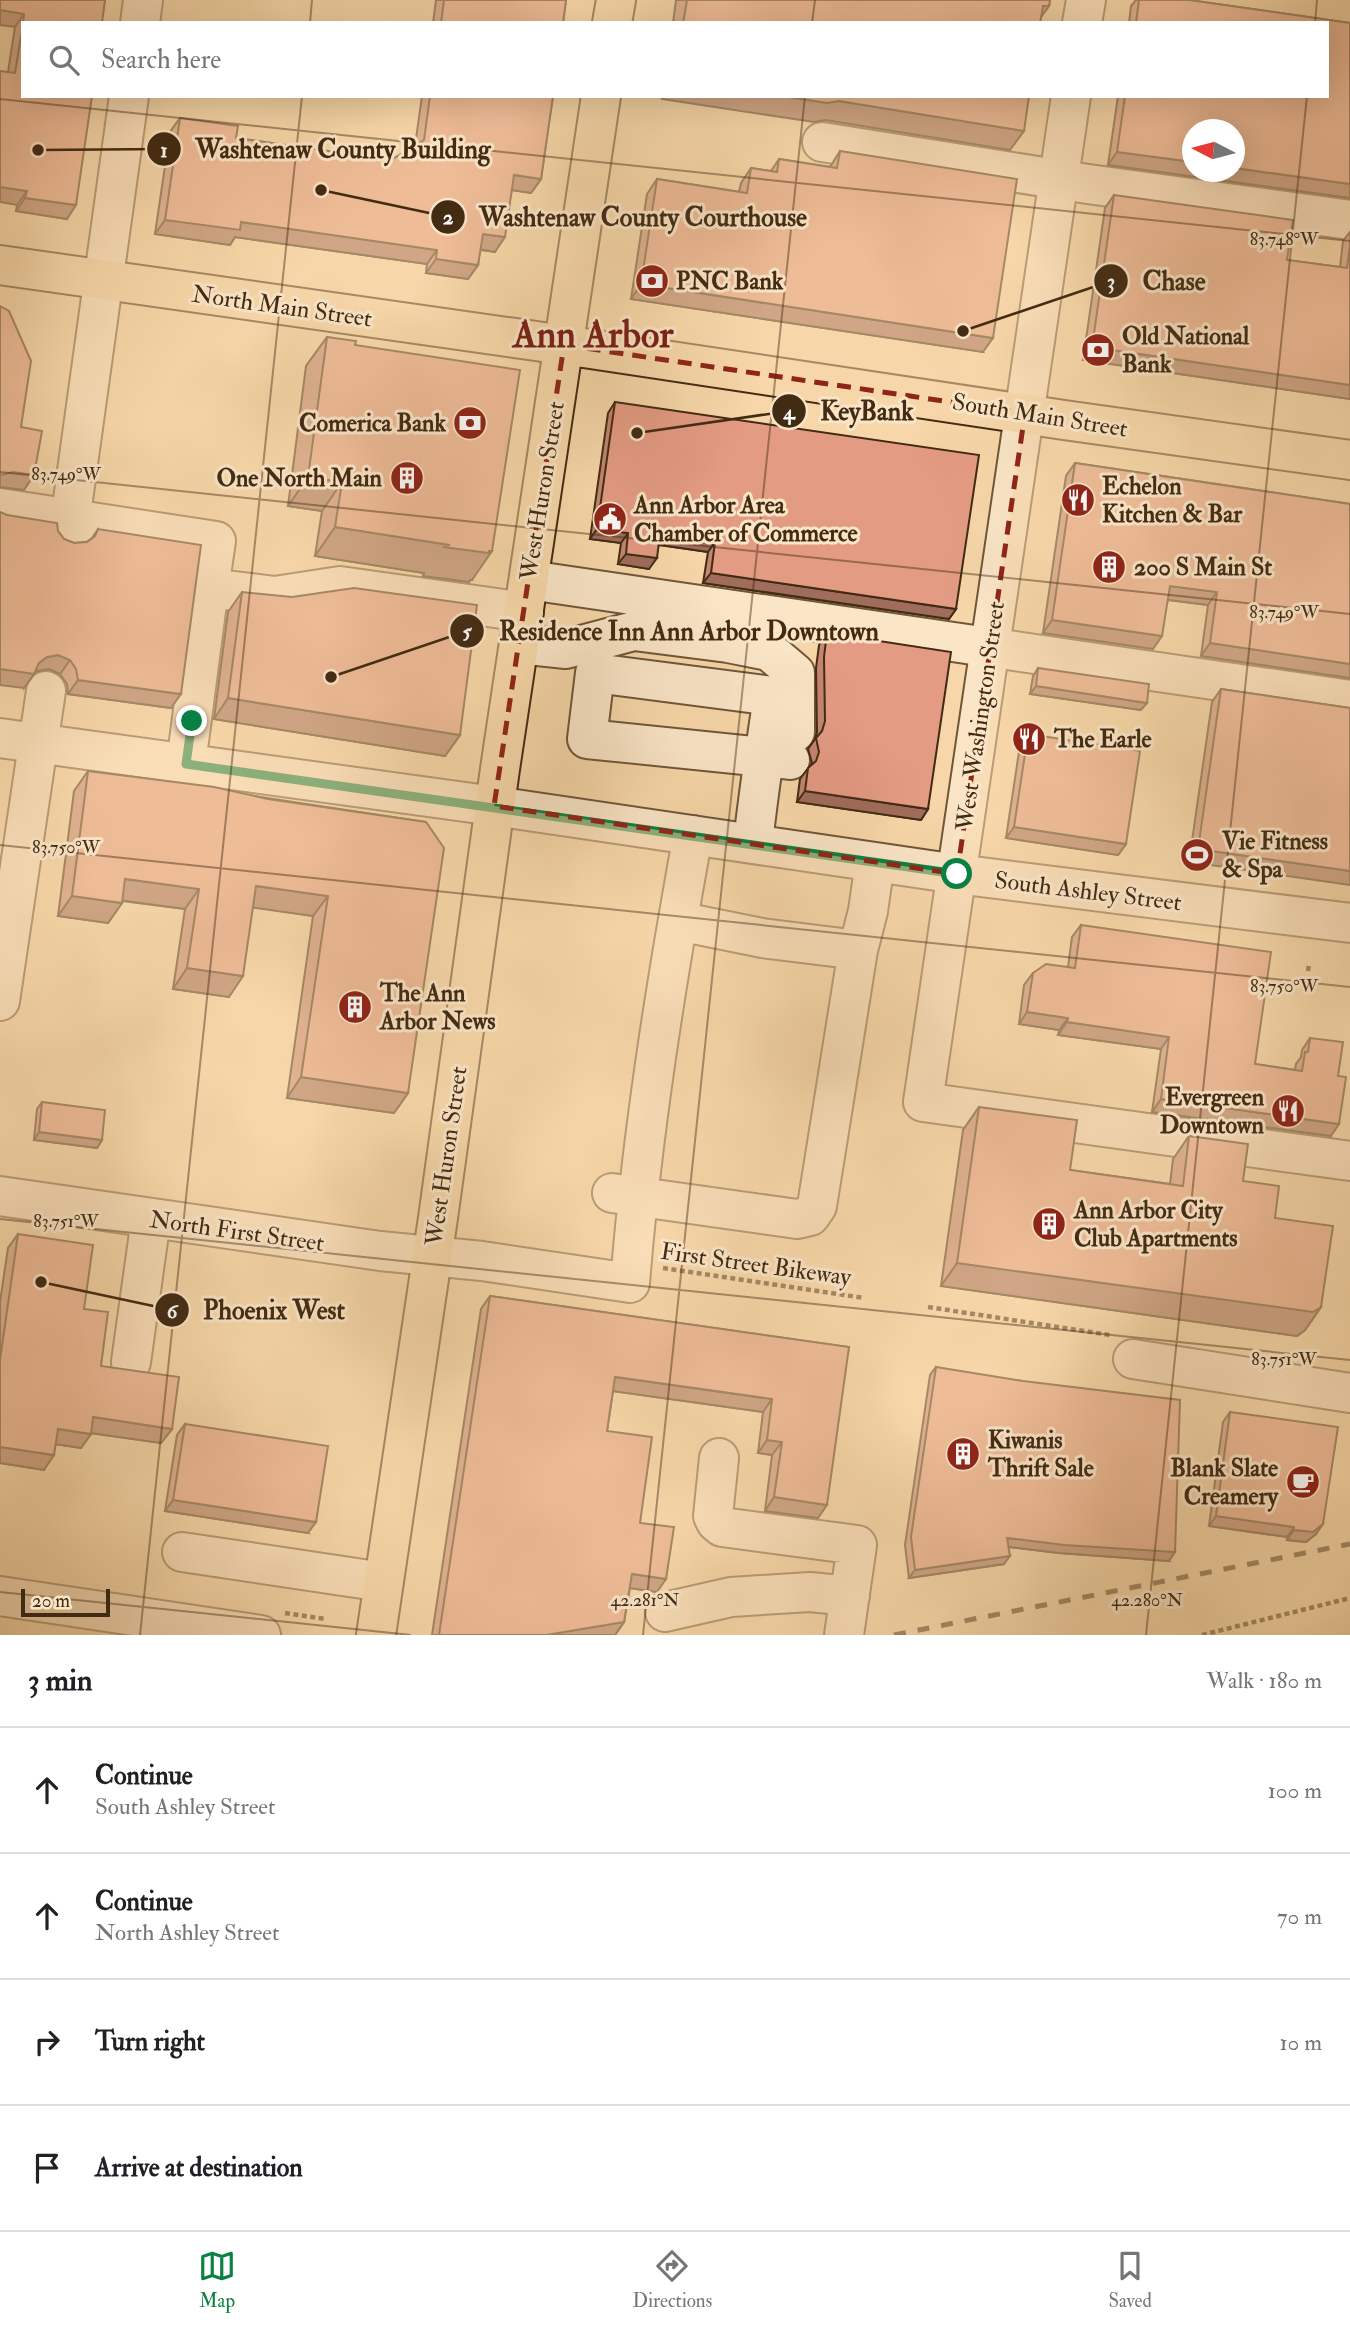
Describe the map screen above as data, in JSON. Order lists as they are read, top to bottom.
{
  "streets": {
    "main road": ["North Main Street", "South Main Street", "West Huron Street"],
    "street": ["West Washington Street", "South Ashley Street", "North First Street"],
    "path": ["First Street Bikeway"]
  },
  "crossings": [
    ["North Main Street", "South Main Street"],
    ["North Main Street", "West Huron Street"],
    ["South Main Street", "West Huron Street"],
    ["South Main Street", "West Washington Street"],
    ["West Huron Street", "South Ashley Street"],
    ["West Huron Street", "North First Street"],
    ["West Washington Street", "South Ashley Street"],
    ["North First Street", "First Street Bikeway"]
  ],
  "districts": ["Ann Arbor"],
  "places": {
    "other": [
      "Washtenaw County Building",
      "Washtenaw County Courthouse",
      "Chase",
      "KeyBank",
      "Residence Inn Ann Arbor Downtown",
      "Phoenix West"
    ],
    "bank": ["PNC Bank", "Old National Bank", "Comerica Bank"],
    "building": [
      "One North Main",
      "200 S Main St",
      "The Ann Arbor News",
      "Ann Arbor City Club Apartments",
      "Kiwanis Thrift Sale"
    ],
    "restaurant": ["Echelon Kitchen & Bar", "The Earle", "Evergreen Downtown"],
    "public building": ["Ann Arbor Area Chamber of Commerce"],
    "sports": ["Vie Fitness & Spa"],
    "cafe": ["Blank Slate Creamery"]
  },
  "scale_bar": "20 m",
  "north": "left",
  "page": {
    "search": "Search here",
    "scale": "20 m",
    "heading": ["3 min", "Walk · 180 m"],
    "list": [
      ["Continue", "South Ashley Street", "100 m"],
      ["Continue", "North Ashley Street", "70 m"],
      ["Turn right", "10 m"],
      "Arrive at destination"
    ],
    "nav": ["Map", "Directions", "Saved"]
  },
  "coordinates": [
    "83.748°W",
    "83.749°W",
    "83.750°W",
    "83.751°W",
    "42.281°N",
    "42.280°N"
  ]
}
